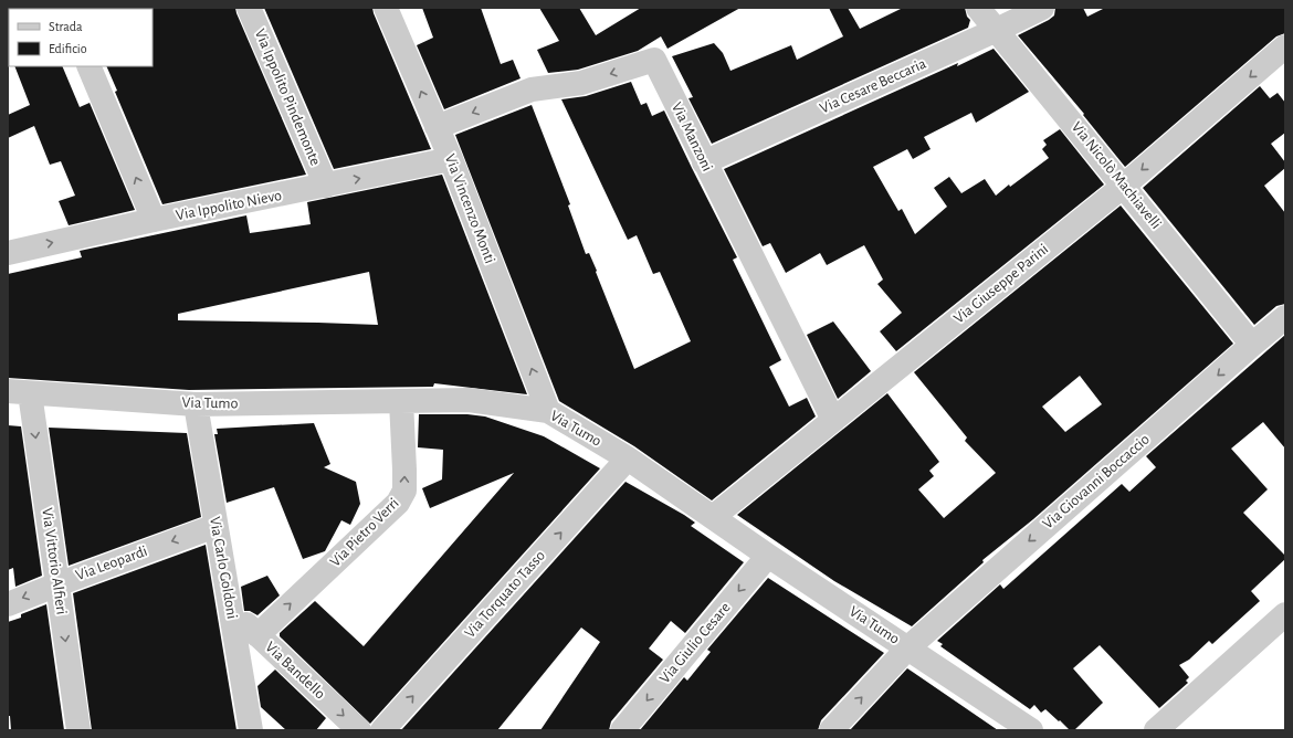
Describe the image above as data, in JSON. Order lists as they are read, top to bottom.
{
  "streets": {
    "street": [
      "Via Cesare Beccaria",
      "Via Ippolito Pindemonte",
      "Via Manzoni",
      "Via Nicolò Machiavelli",
      "Via Ippolito Nievo",
      "Via Vincenzo Monti",
      "Via Giuseppe Parini",
      "Via Tumo",
      "Via Giovanni Boccaccio",
      "Via Pietro Verri",
      "Via Vittorio Alfieri",
      "Via Leopardi",
      "Via Carlo Goldoni",
      "Via Torquato Tasso",
      "Via Giulio Cesare",
      "Via Bandello"
    ]
  },
  "crossings": [
    ["Via Cesare Beccaria", "Via Manzoni"],
    ["Via Cesare Beccaria", "Via Nicolò Machiavelli"],
    ["Via Ippolito Pindemonte", "Via Ippolito Nievo"],
    ["Via Manzoni", "Via Vincenzo Monti"],
    ["Via Manzoni", "Via Giuseppe Parini"],
    ["Via Nicolò Machiavelli", "Via Giuseppe Parini"],
    ["Via Nicolò Machiavelli", "Via Giovanni Boccaccio"],
    ["Via Ippolito Nievo", "Via Vincenzo Monti"],
    ["Via Vincenzo Monti", "Via Tumo"],
    ["Via Giuseppe Parini", "Via Tumo"],
    ["Via Tumo", "Via Giovanni Boccaccio"],
    ["Via Tumo", "Via Pietro Verri"],
    ["Via Tumo", "Via Vittorio Alfieri"],
    ["Via Tumo", "Via Carlo Goldoni"],
    ["Via Tumo", "Via Torquato Tasso"],
    ["Via Tumo", "Via Giulio Cesare"],
    ["Via Pietro Verri", "Via Bandello"],
    ["Via Vittorio Alfieri", "Via Leopardi"],
    ["Via Leopardi", "Via Carlo Goldoni"],
    ["Via Carlo Goldoni", "Via Bandello"]
  ],
  "one_way": [
    "Via Ippolito Nievo",
    "Via Vincenzo Monti",
    "Via Pietro Verri",
    "Via Vittorio Alfieri",
    "Via Leopardi",
    "Via Torquato Tasso",
    "Via Giulio Cesare",
    "Via Bandello"
  ],
  "legend": ["Strada", "Edificio"]
}
